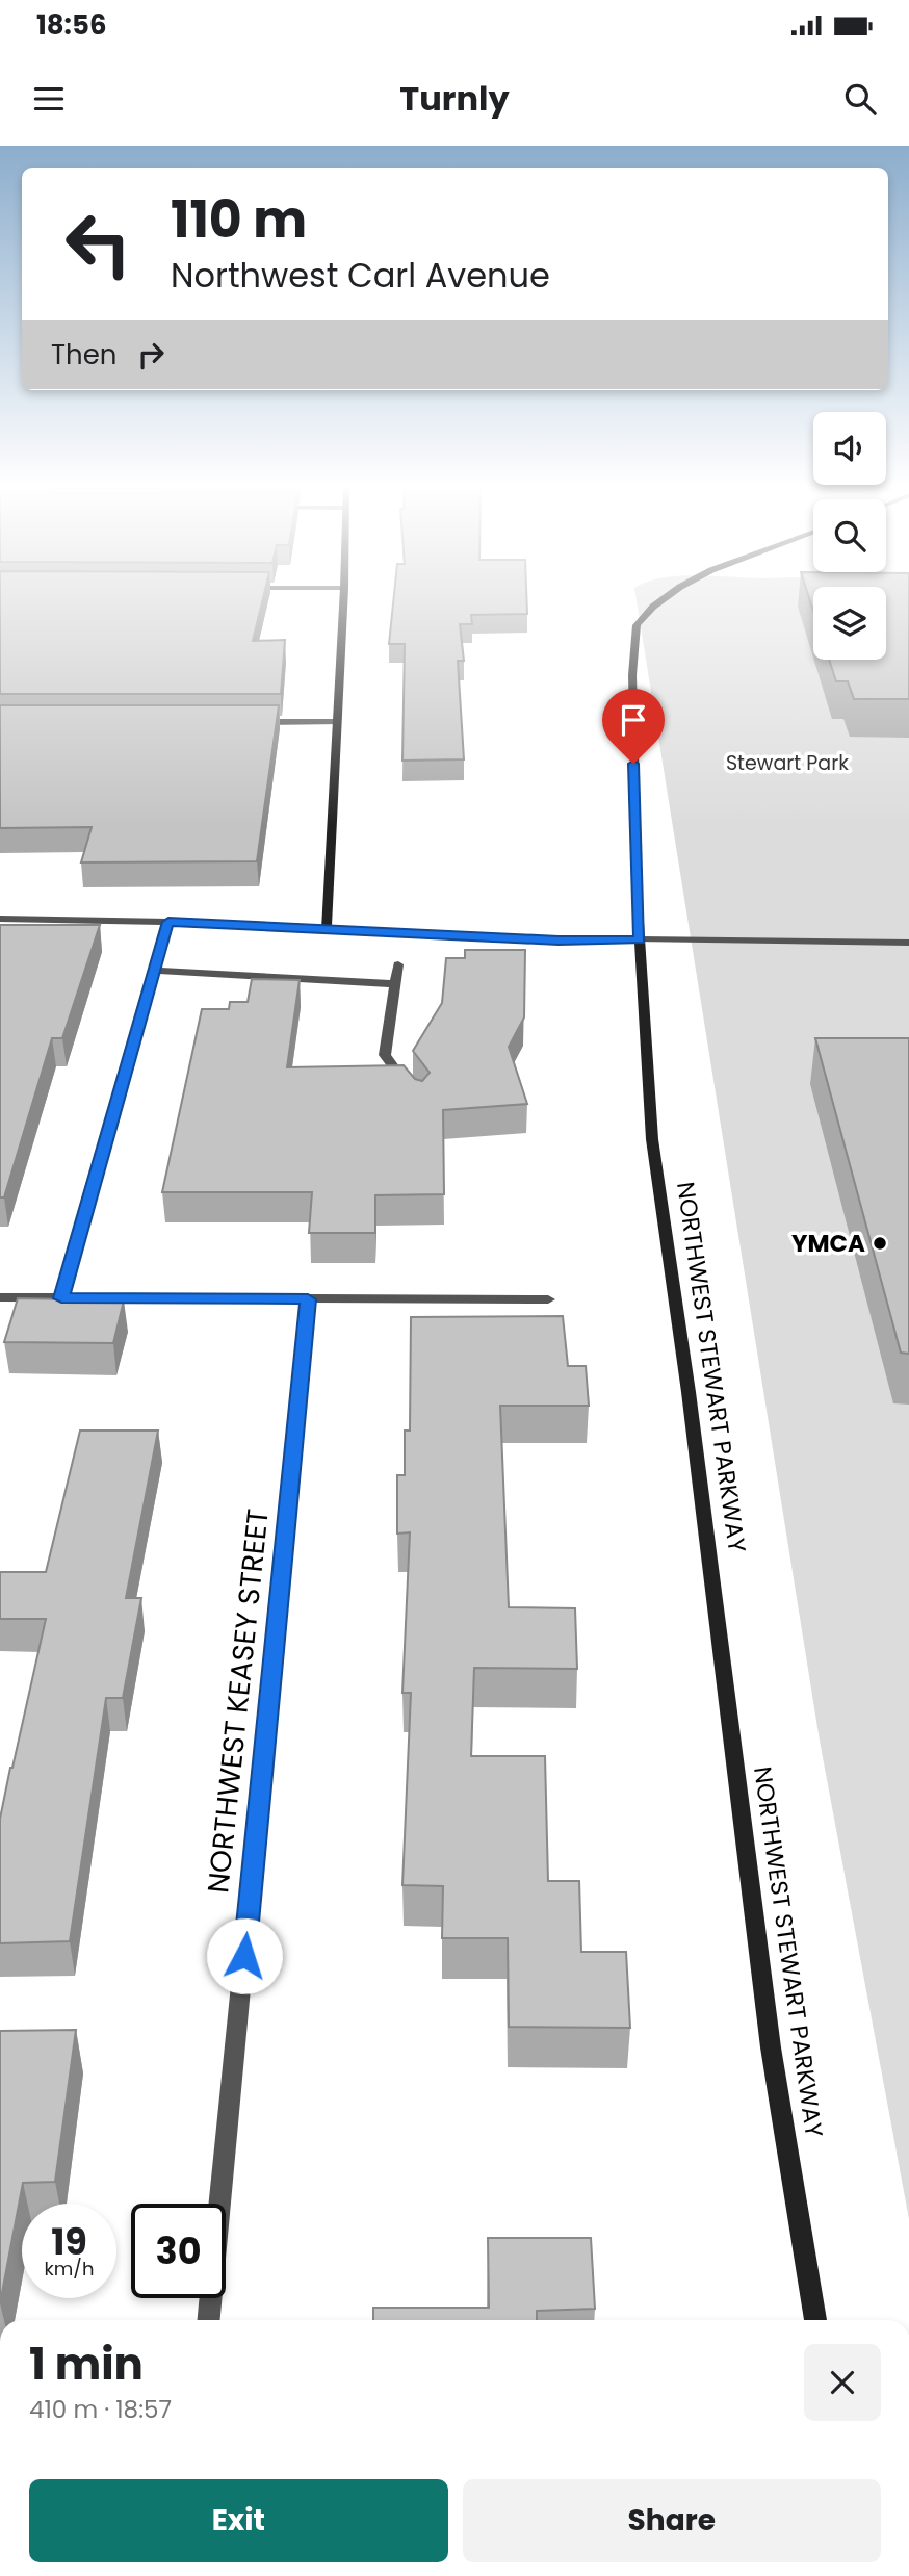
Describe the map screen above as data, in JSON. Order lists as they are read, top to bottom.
{
  "streets": {
    "main road": ["NORTHWEST STEWART PARKWAY"],
    "street": ["NORTHWEST KEASEY STREET"]
  },
  "parks": ["Stewart Park"],
  "places": ["YMCA"],
  "page": {
    "status": "18:56",
    "header": "Turnly",
    "turn": ["110 m", "Northwest Carl Avenue"],
    "then": "Then",
    "speed": "19 km/h",
    "limit": "30",
    "heading": ["1 min", "410 m · 18:57"],
    "buttons": ["Exit", "Share"]
  }
}
